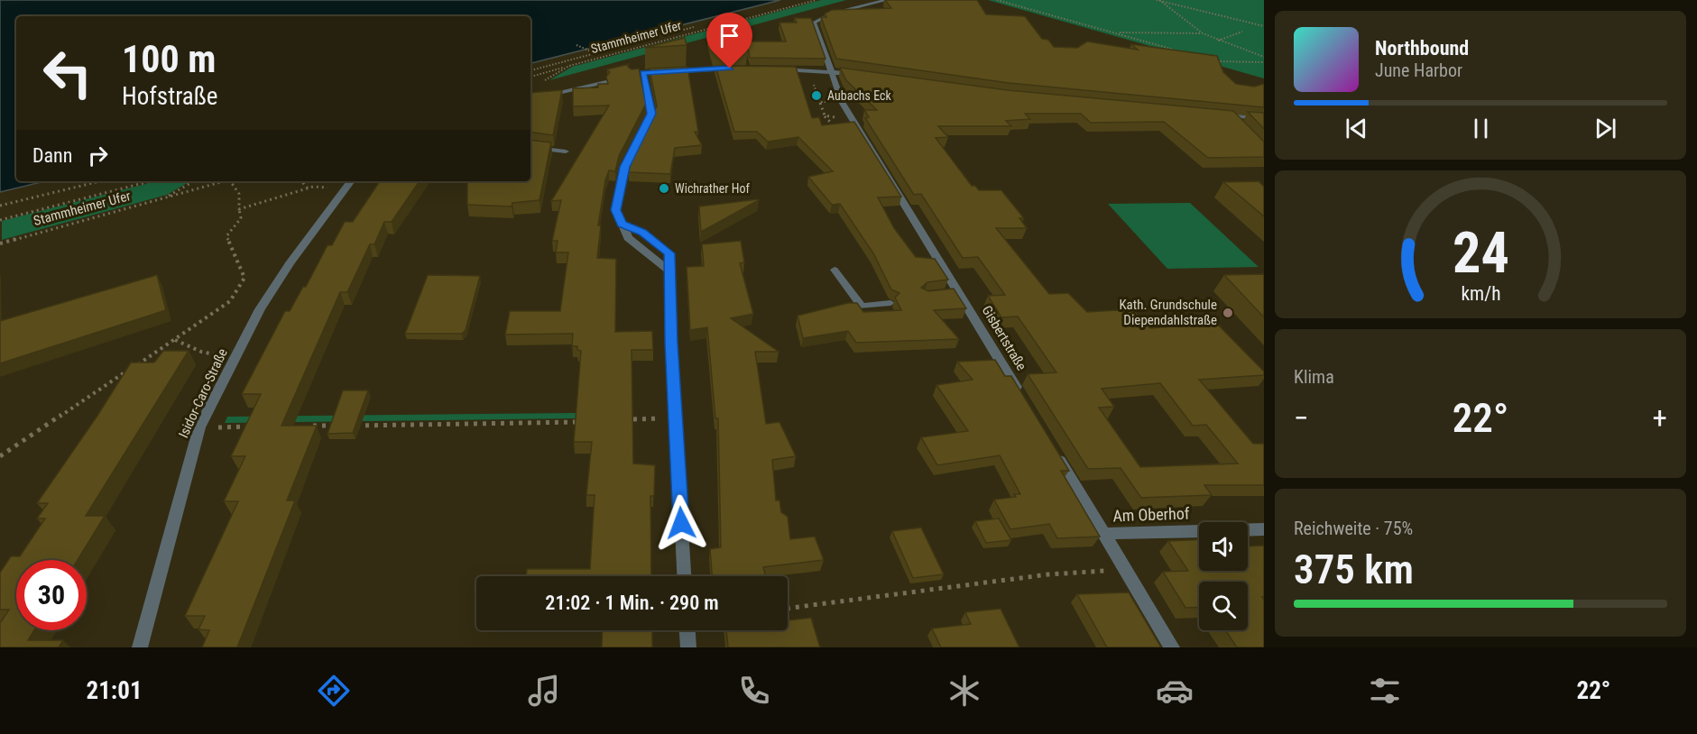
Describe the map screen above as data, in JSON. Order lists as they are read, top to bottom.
{
  "streets": {
    "street": ["Gisbertstraße", "Isidor-Caro-Straße", "Am Oberhof"],
    "path": ["Stammheimer Ufer"]
  },
  "places": ["Aubachs Eck", "Wichrather Hof", "Kath. Grundschule Diependahlstraße"],
  "page": {
    "turn": ["100 m", "Hofstraße"],
    "song": ["Northbound", "June Harbor"],
    "then": "Dann",
    "tile": [
      "Klima",
      ["Reichweite · 75%", "375 km"]
    ],
    "heat": ["−", "22°", "+"],
    "limit": "30",
    "trip": "21:02 · 1 Min. · 290 m",
    "tabs": ["21:01", "22°"],
    "gauge": ["24", "km/h"]
  }
}
